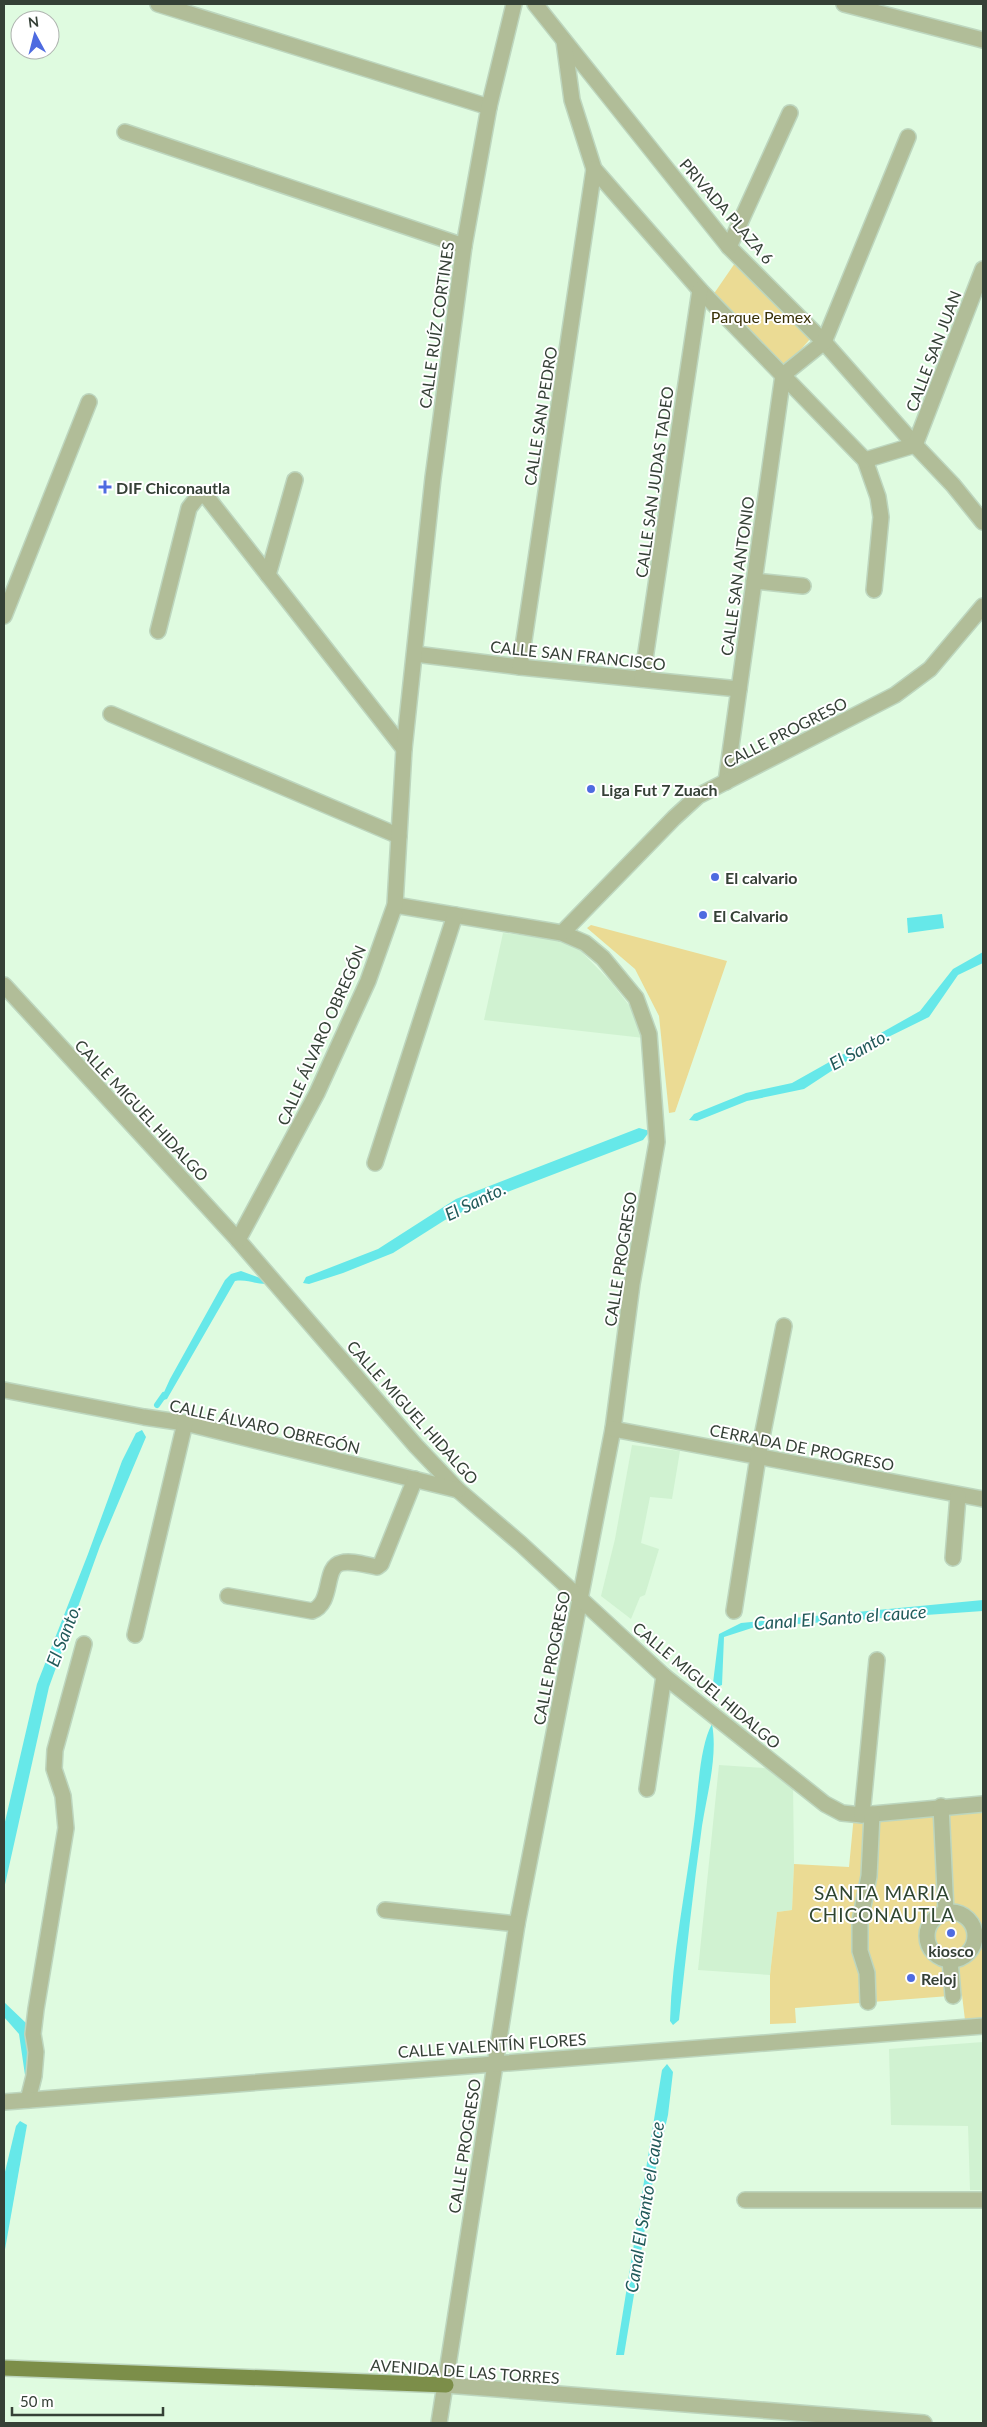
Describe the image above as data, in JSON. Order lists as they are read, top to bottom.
{
  "streets": {
    "main road": ["AVENIDA DE LAS TORRES"],
    "street": [
      "PRIVADA PLAZA 6",
      "CALLE RUÍZ CORTINES",
      "CALLE SAN JUAN",
      "CALLE SAN PEDRO",
      "CALLE SAN JUDAS TADEO",
      "CALLE SAN ANTONIO",
      "CALLE SAN FRANCISCO",
      "CALLE PROGRESO",
      "CALLE ÁLVARO OBREGÓN",
      "CALLE MIGUEL HIDALGO",
      "CERRADA DE PROGRESO",
      "CALLE VALENTÍN FLORES"
    ]
  },
  "crossings": [
    ["PRIVADA PLAZA 6", "CALLE SAN JUAN"],
    ["CALLE RUÍZ CORTINES", "CALLE SAN FRANCISCO"],
    ["CALLE RUÍZ CORTINES", "CALLE ÁLVARO OBREGÓN"],
    ["CALLE SAN PEDRO", "CALLE SAN FRANCISCO"],
    ["CALLE SAN JUDAS TADEO", "CALLE SAN FRANCISCO"],
    ["CALLE SAN ANTONIO", "CALLE SAN FRANCISCO"],
    ["CALLE SAN ANTONIO", "CALLE PROGRESO"],
    ["CALLE SAN FRANCISCO", "CALLE ÁLVARO OBREGÓN"],
    ["CALLE PROGRESO", "CALLE ÁLVARO OBREGÓN"],
    ["CALLE PROGRESO", "CALLE MIGUEL HIDALGO"],
    ["CALLE PROGRESO", "CERRADA DE PROGRESO"],
    ["CALLE PROGRESO", "CALLE VALENTÍN FLORES"],
    ["CALLE PROGRESO", "AVENIDA DE LAS TORRES"],
    ["CALLE ÁLVARO OBREGÓN", "CALLE MIGUEL HIDALGO"]
  ],
  "districts": ["SANTA MARIA CHICONAUTLA"],
  "water": ["El Santo.", "Canal El Santo el cauce"],
  "parks": ["Parque Pemex"],
  "places": {
    "health": ["DIF Chiconautla"],
    "other": [
      "Liga Fut 7 Zuach",
      "El calvario",
      "El Calvario",
      "kiosco",
      "Reloj"
    ]
  },
  "scale_bar": "50 m",
  "north": "top"
}
